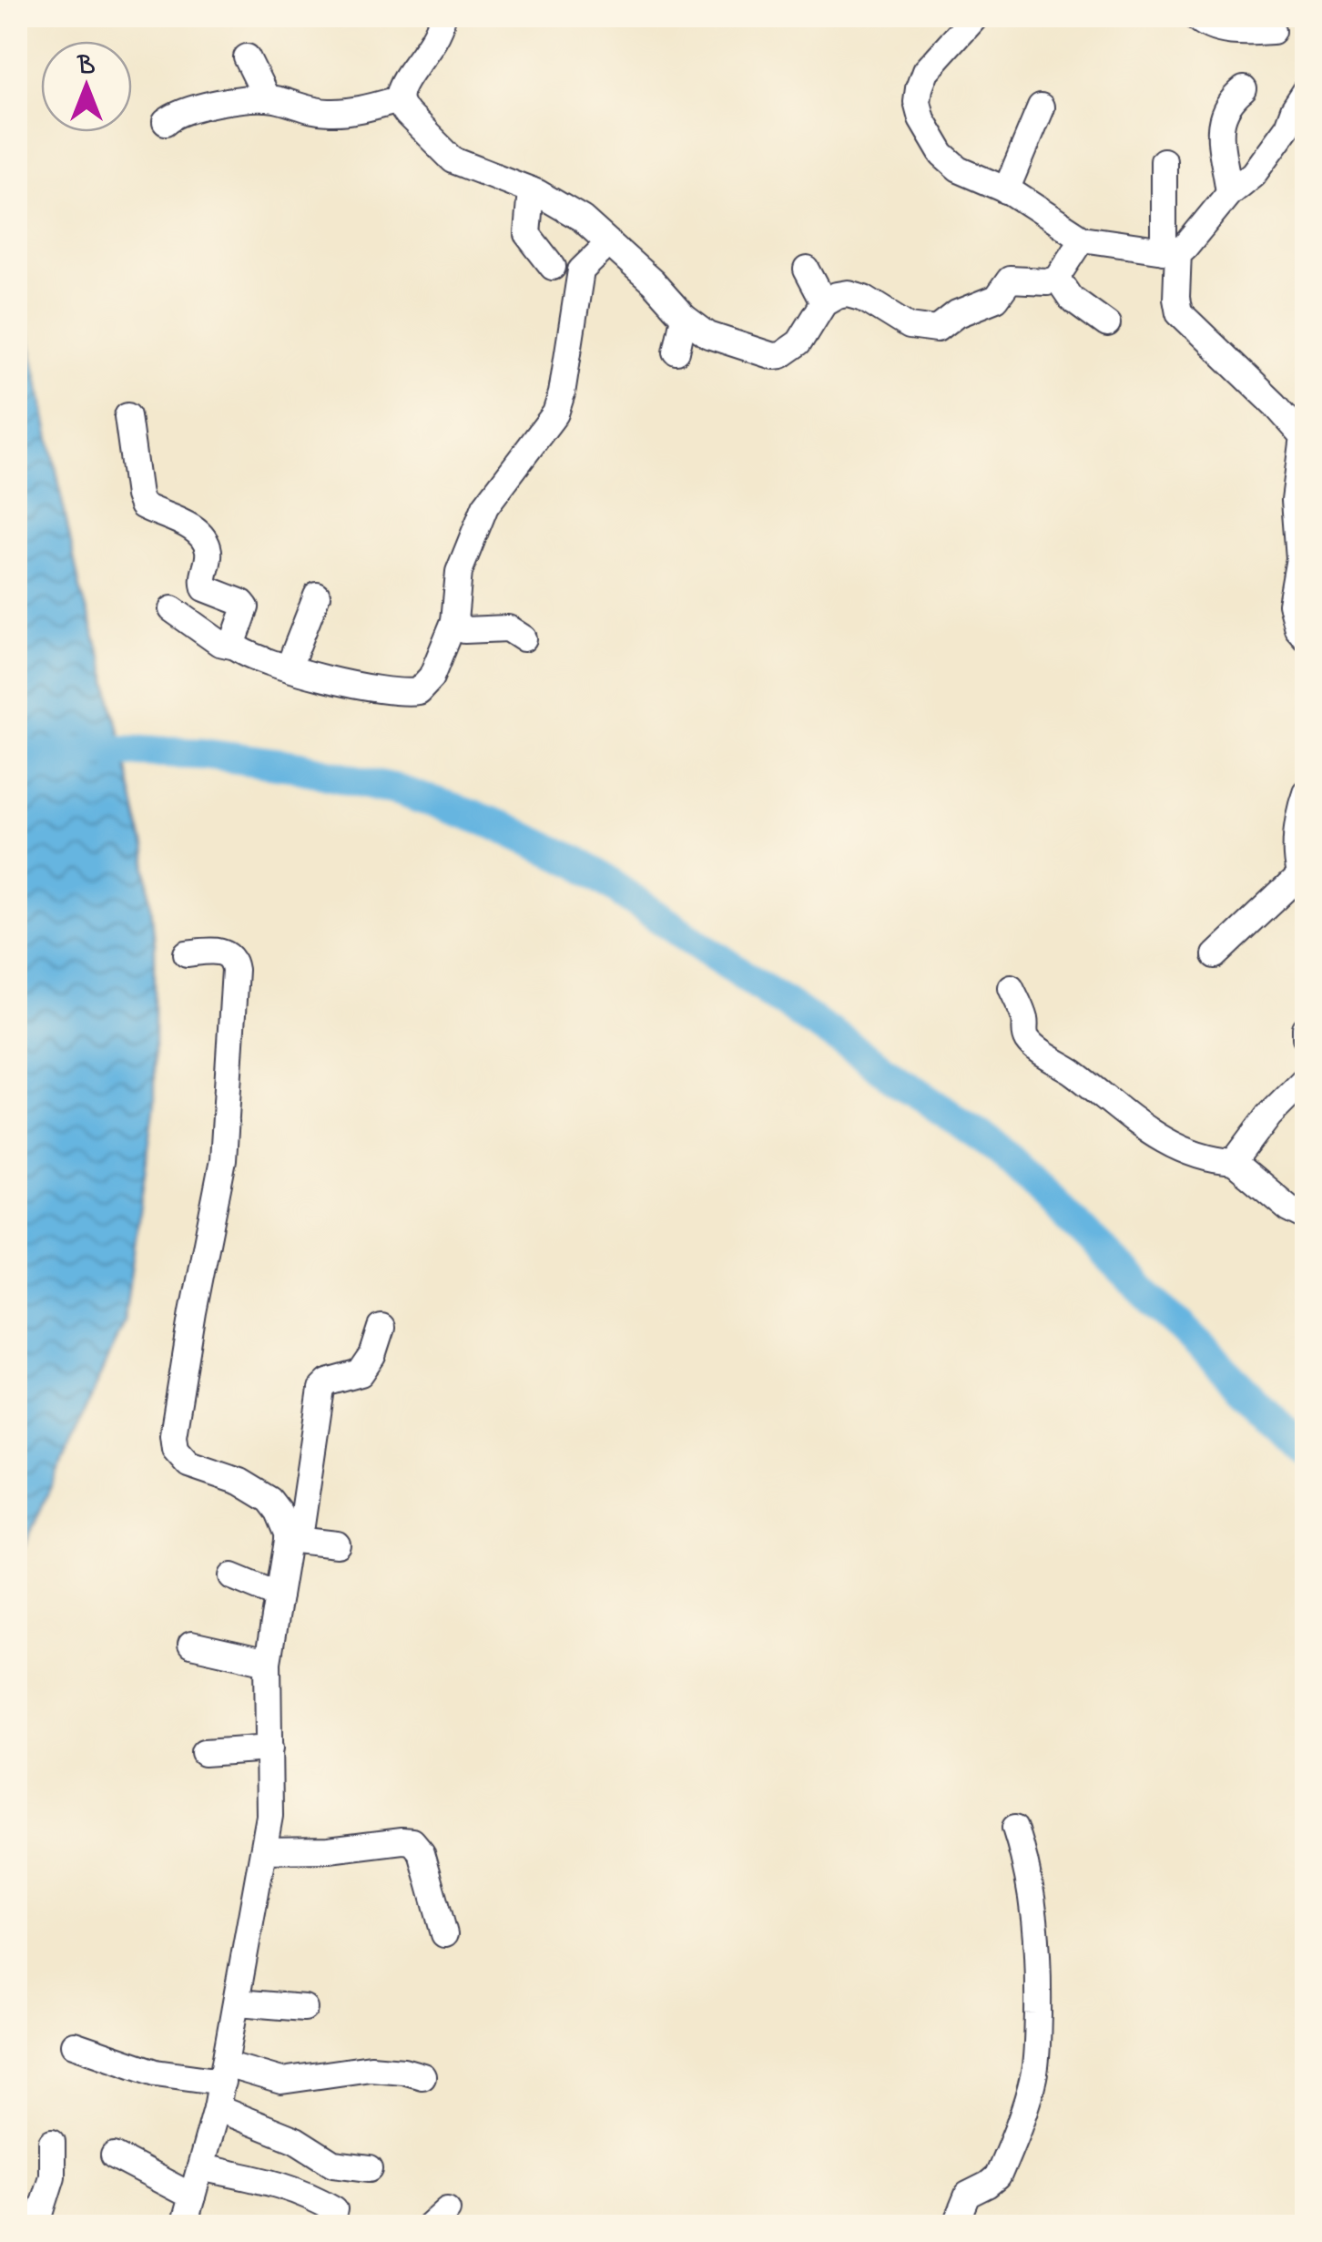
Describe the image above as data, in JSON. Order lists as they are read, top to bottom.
{
  "north": "top"
}
